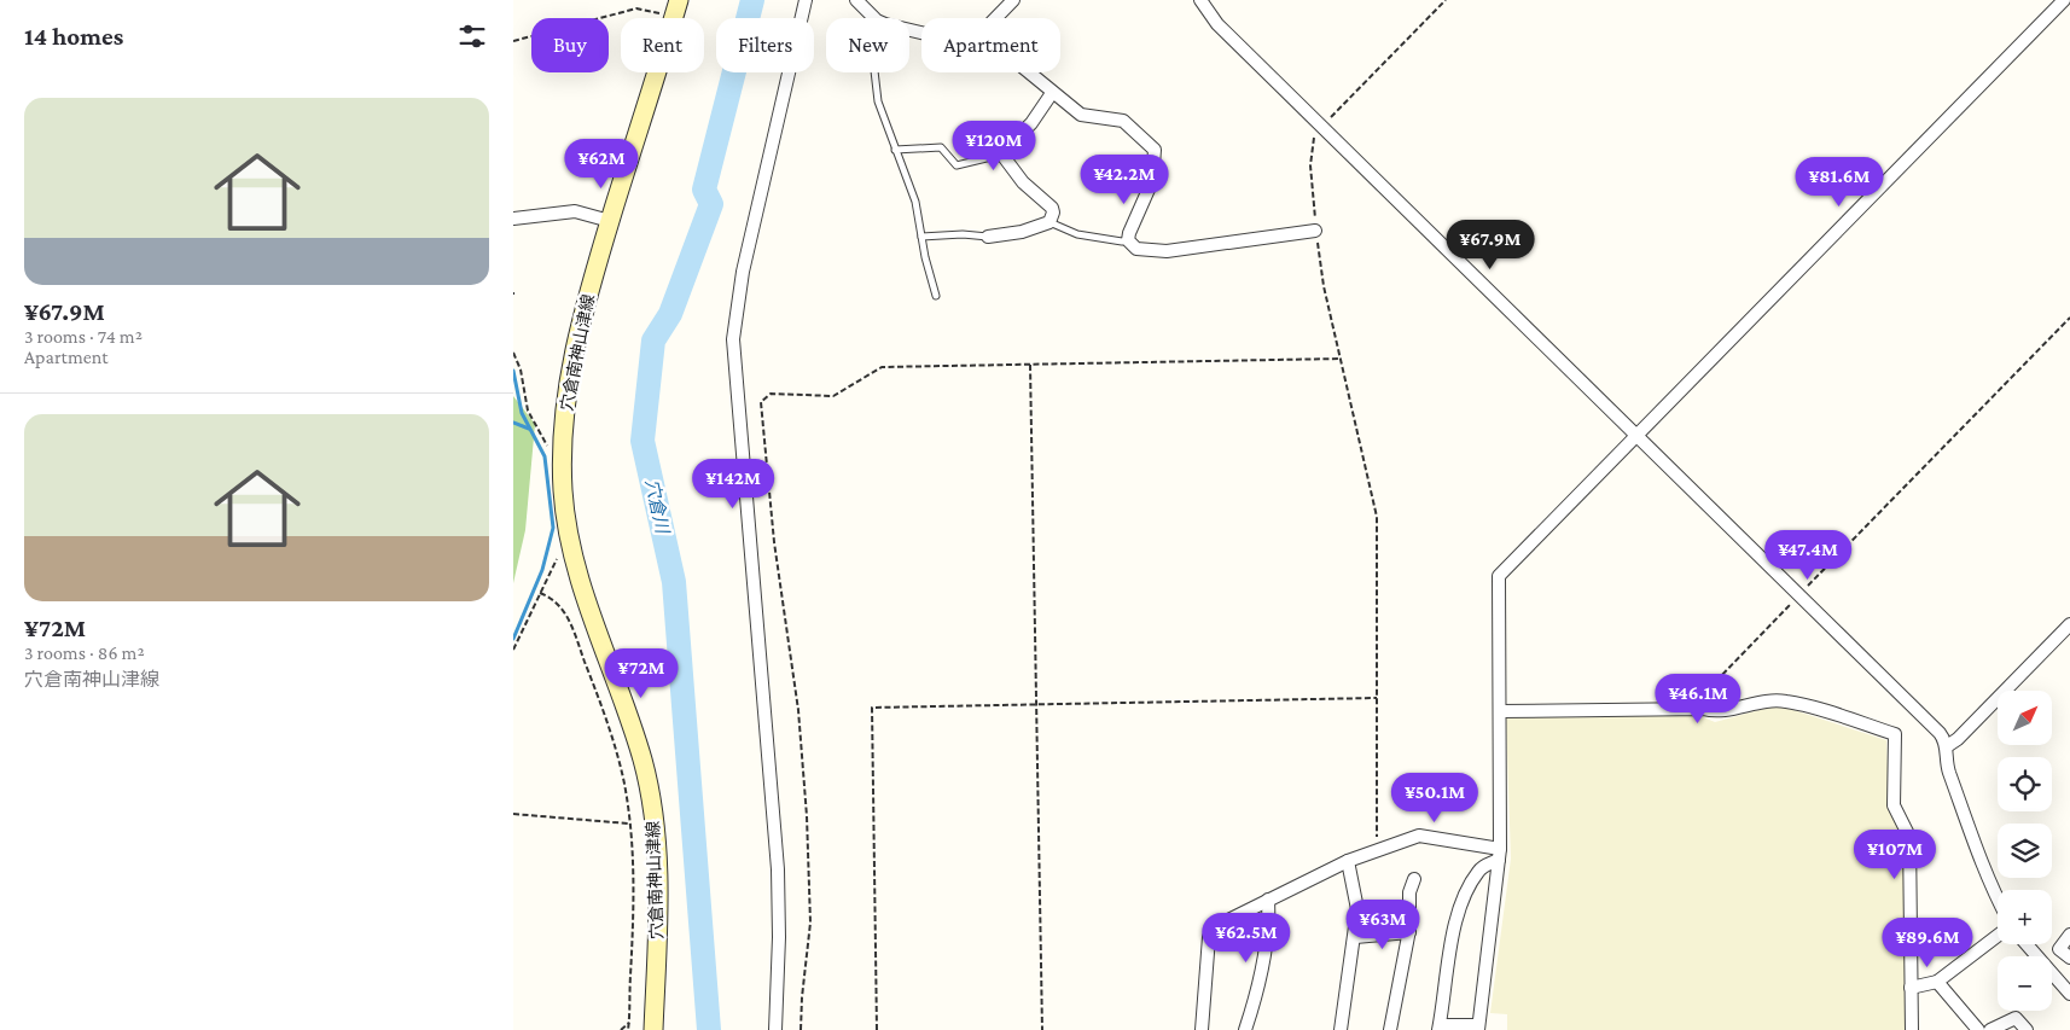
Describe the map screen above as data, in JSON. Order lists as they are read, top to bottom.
{
  "streets": {
    "main road": ["穴倉南神山津線"]
  },
  "water": ["穴倉川"],
  "north": "top right",
  "page": {
    "heading": "14 homes",
    "chip": [
      "Buy",
      "Rent",
      "Filters",
      "New",
      "Apartment"
    ],
    "list": [
      {
        "name": "¥67.9M",
        "note": "3 rooms · 74 m² · Apartment"
      },
      {
        "name": "¥72M",
        "note": "3 rooms · 86 m² · 穴倉南神山津線"
      }
    ],
    "price": [
      "¥120M",
      "¥62M",
      "¥42.2M",
      "¥81.6M",
      "¥67.9M",
      "¥142M",
      "¥47.4M",
      "¥72M",
      "¥46.1M",
      "¥50.1M",
      "¥107M",
      "¥63M",
      "¥62.5M",
      "¥89.6M"
    ],
    "map_buttons": ["+", "−"]
  }
}
